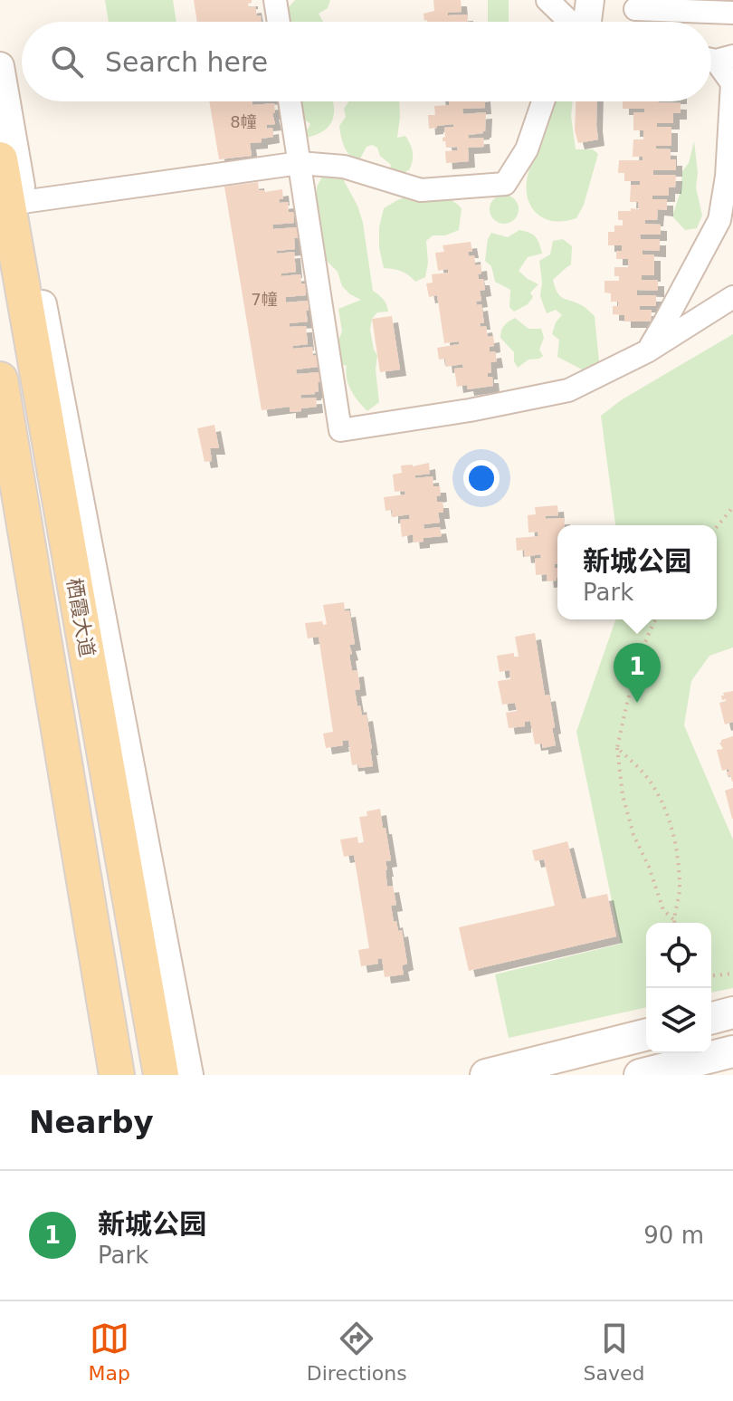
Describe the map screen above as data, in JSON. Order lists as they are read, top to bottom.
{
  "streets": {
    "main road": ["栖霞大道"]
  },
  "house_numbers": ["8幢", "7幢"],
  "page": {
    "search": "Search here",
    "popup": ["新城公园", "Park"],
    "pins": "1",
    "heading": "Nearby",
    "list": [
      {
        "mark": "1",
        "name": "新城公园",
        "note": "Park",
        "value": "90 m"
      }
    ],
    "nav": ["Map", "Directions", "Saved"]
  }
}
